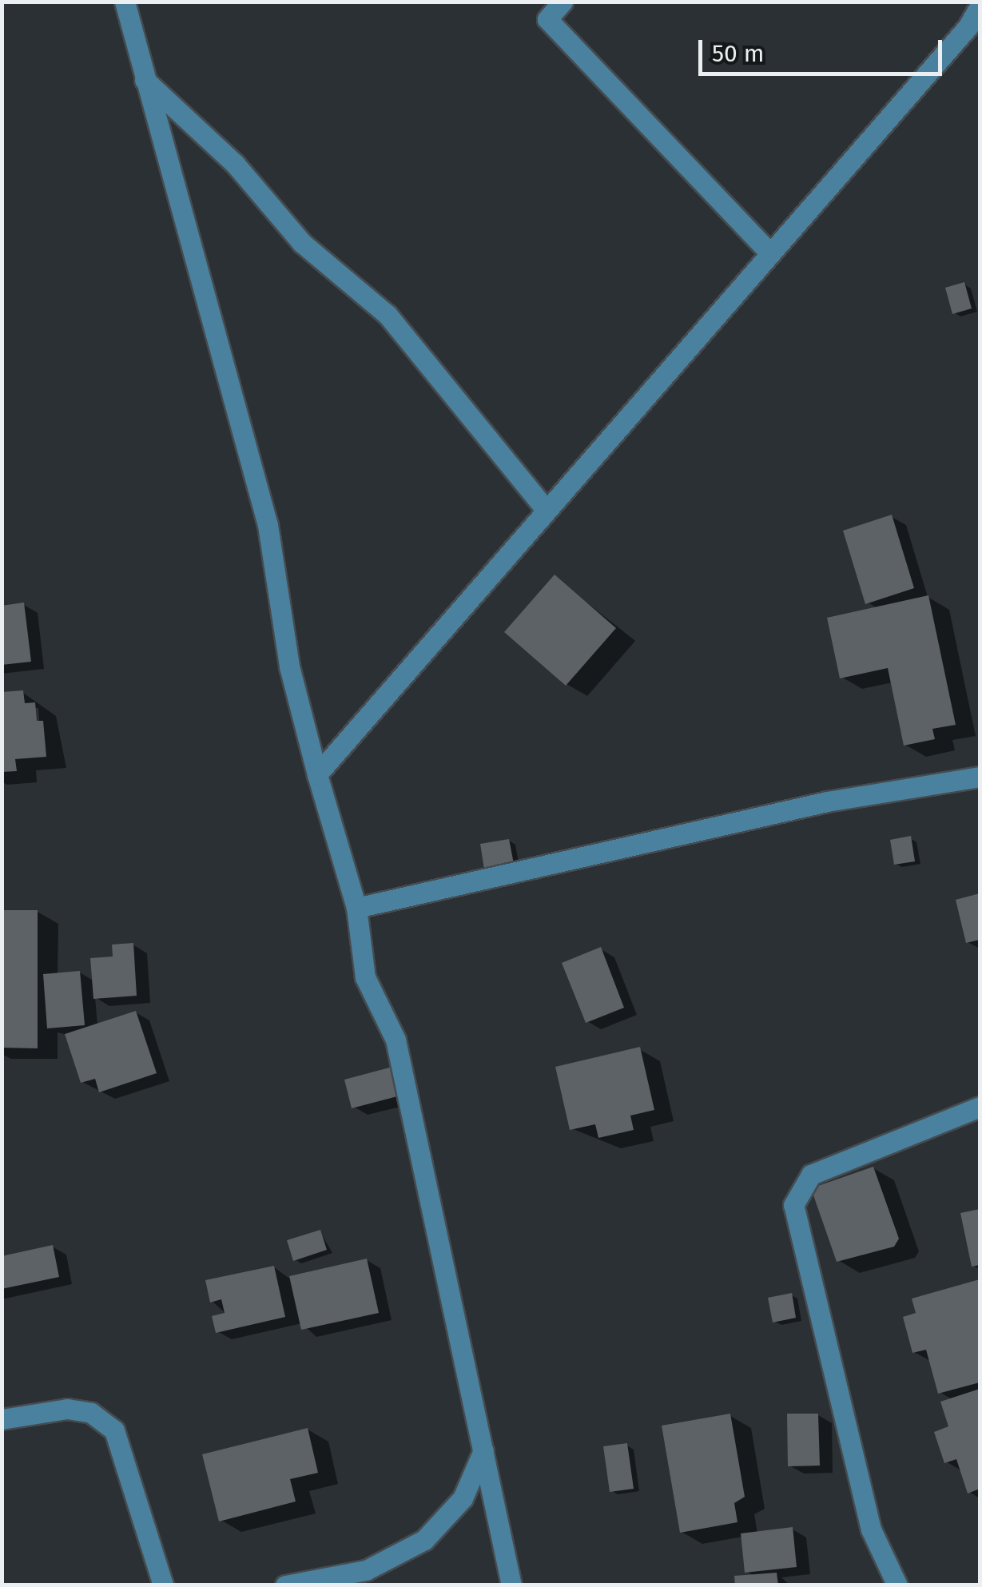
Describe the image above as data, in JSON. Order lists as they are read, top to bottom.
{
  "scale_bar": "50 m"
}
